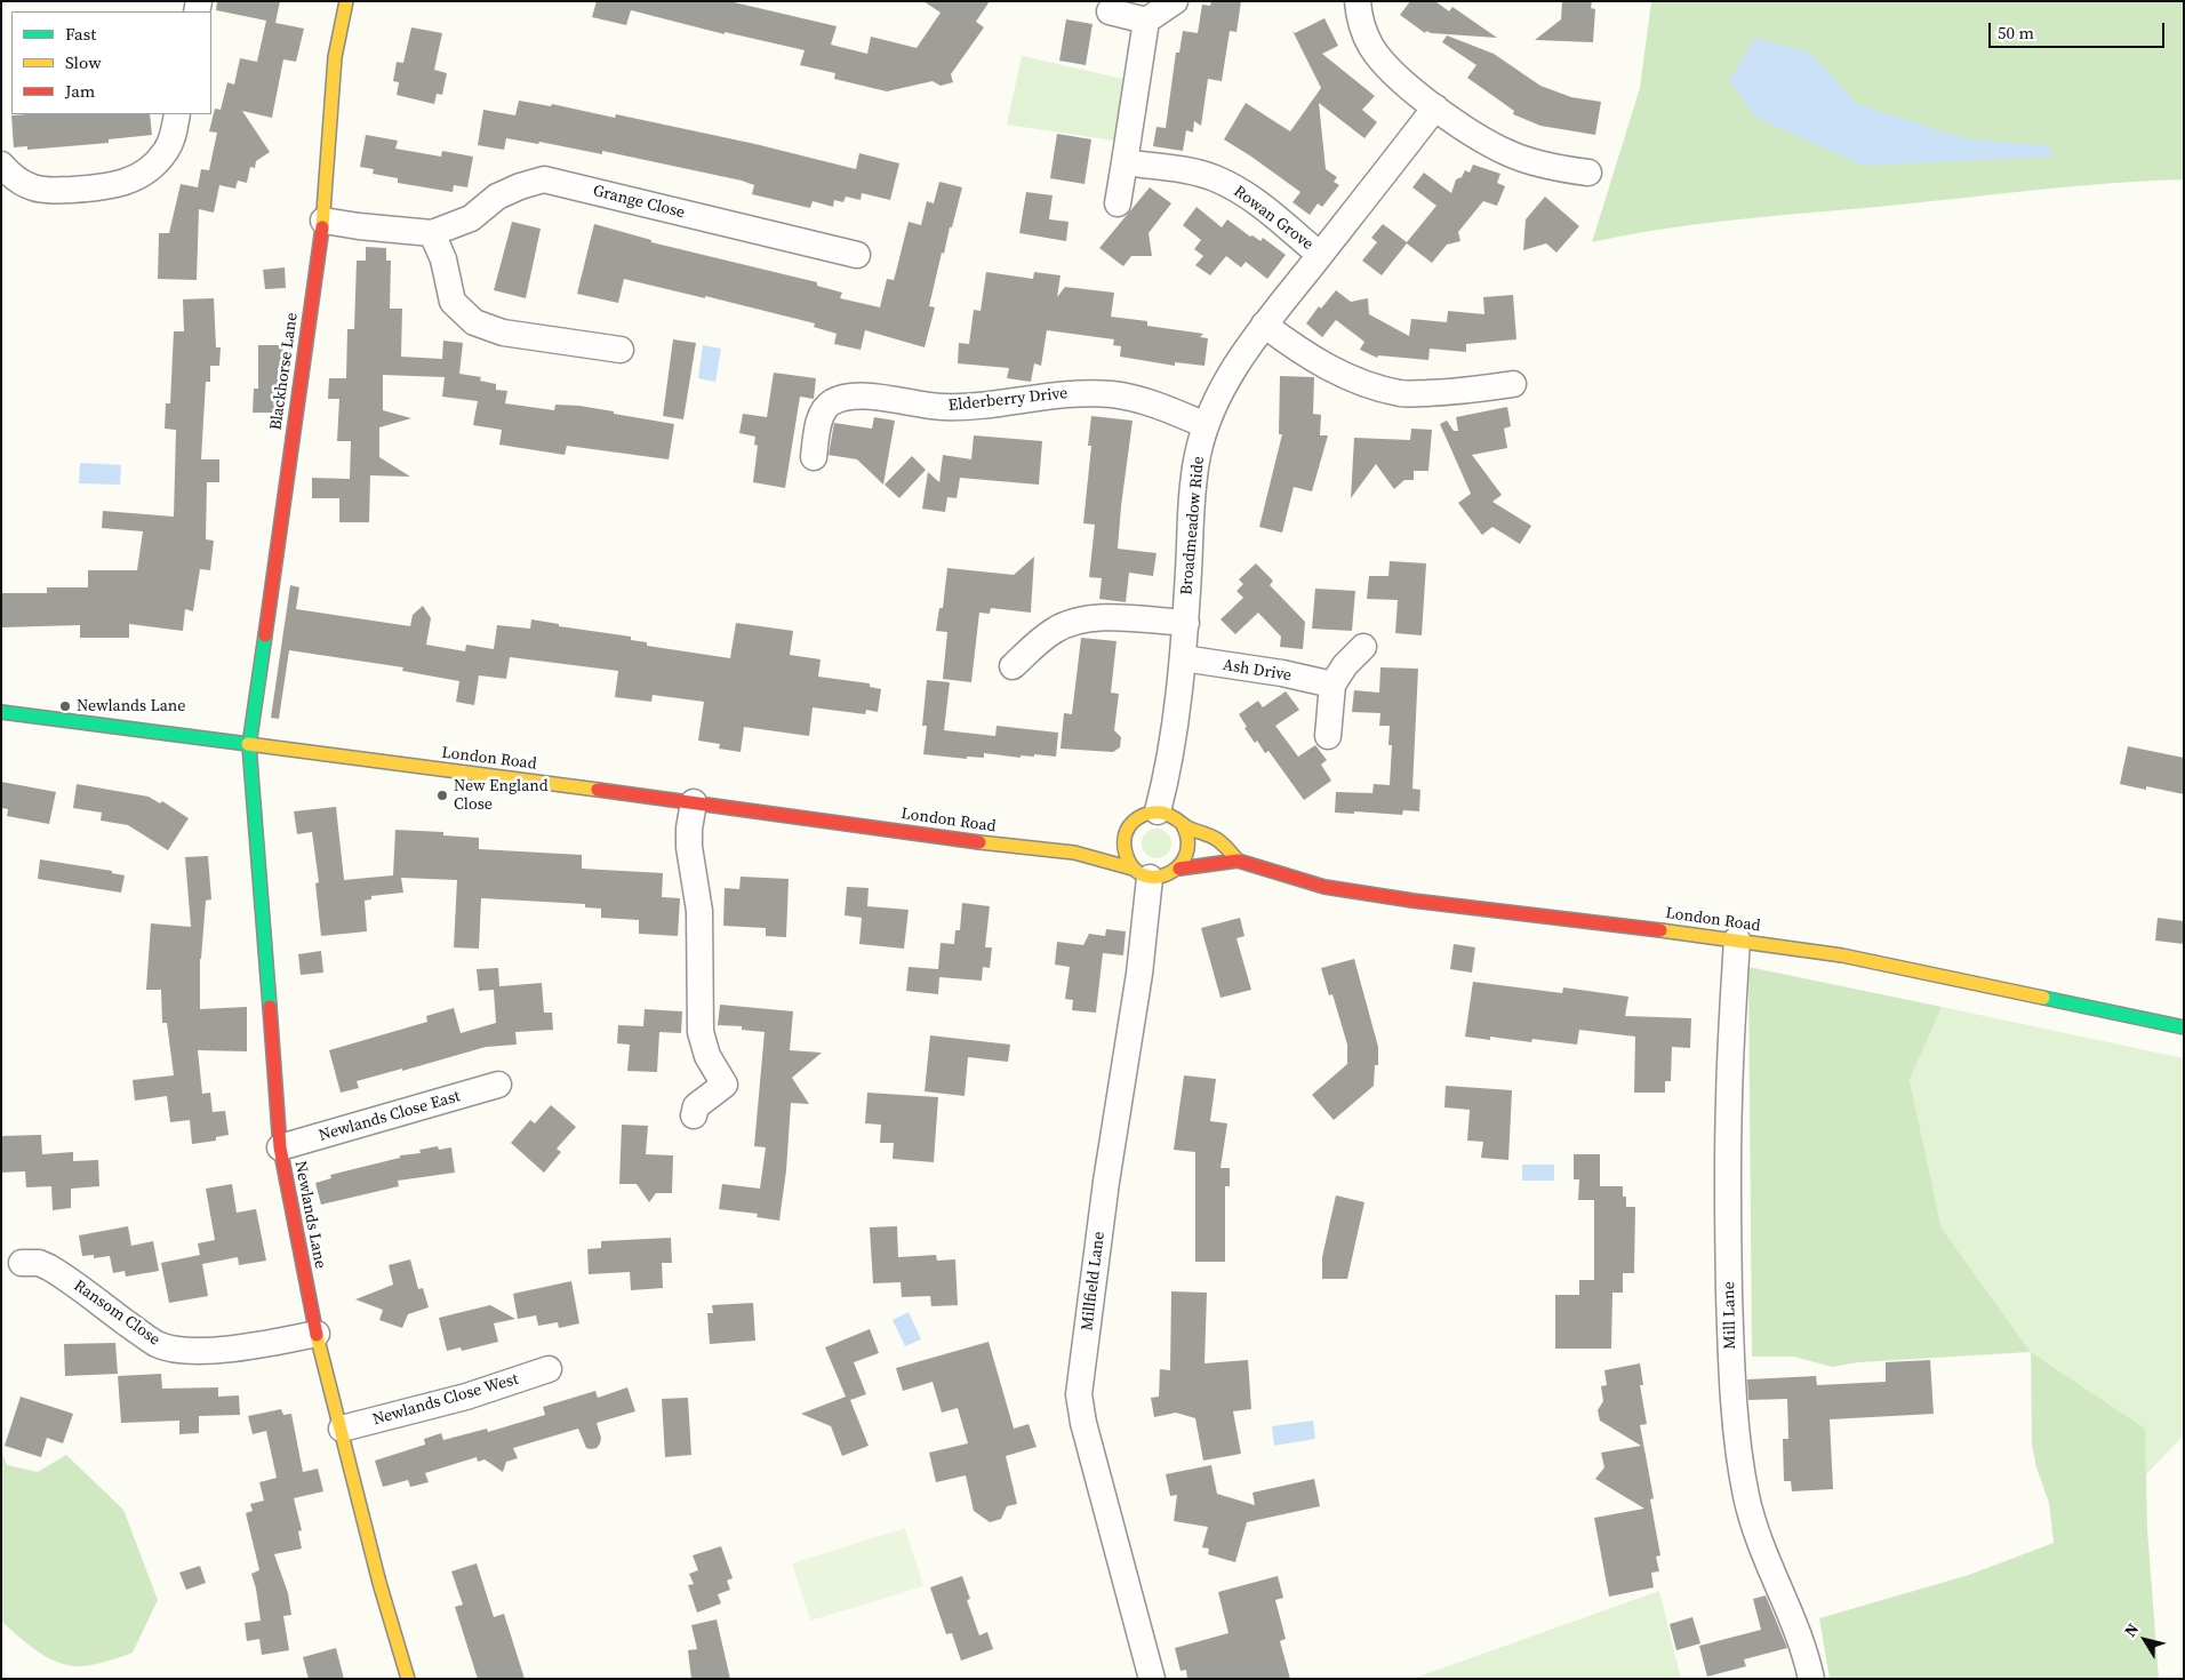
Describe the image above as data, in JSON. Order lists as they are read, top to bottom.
{
  "streets": {
    "main road": ["Blackhorse Lane", "London Road", "Newlands Lane"],
    "street": [
      "Grange Close",
      "Rowan Grove",
      "Elderberry Drive",
      "Broadmeadow Ride",
      "Ash Drive",
      "Newlands Close East",
      "Millfield Lane",
      "Ransom Close",
      "Mill Lane",
      "Newlands Close West"
    ]
  },
  "crossings": [
    ["Grange Close", "Blackhorse Lane"],
    ["Rowan Grove", "Broadmeadow Ride"],
    ["Blackhorse Lane", "London Road"],
    ["Blackhorse Lane", "Newlands Lane"],
    ["Elderberry Drive", "Broadmeadow Ride"],
    ["Broadmeadow Ride", "Ash Drive"],
    ["Broadmeadow Ride", "London Road"],
    ["Broadmeadow Ride", "Millfield Lane"],
    ["London Road", "Newlands Lane"],
    ["London Road", "Millfield Lane"],
    ["London Road", "Mill Lane"],
    ["Newlands Close East", "Newlands Lane"],
    ["Newlands Lane", "Ransom Close"],
    ["Newlands Lane", "Newlands Close West"]
  ],
  "places": ["Newlands Lane", "New England Close"],
  "legend": ["Fast", "Slow", "Jam"],
  "scale_bar": "50 m",
  "north": "top left"
}
